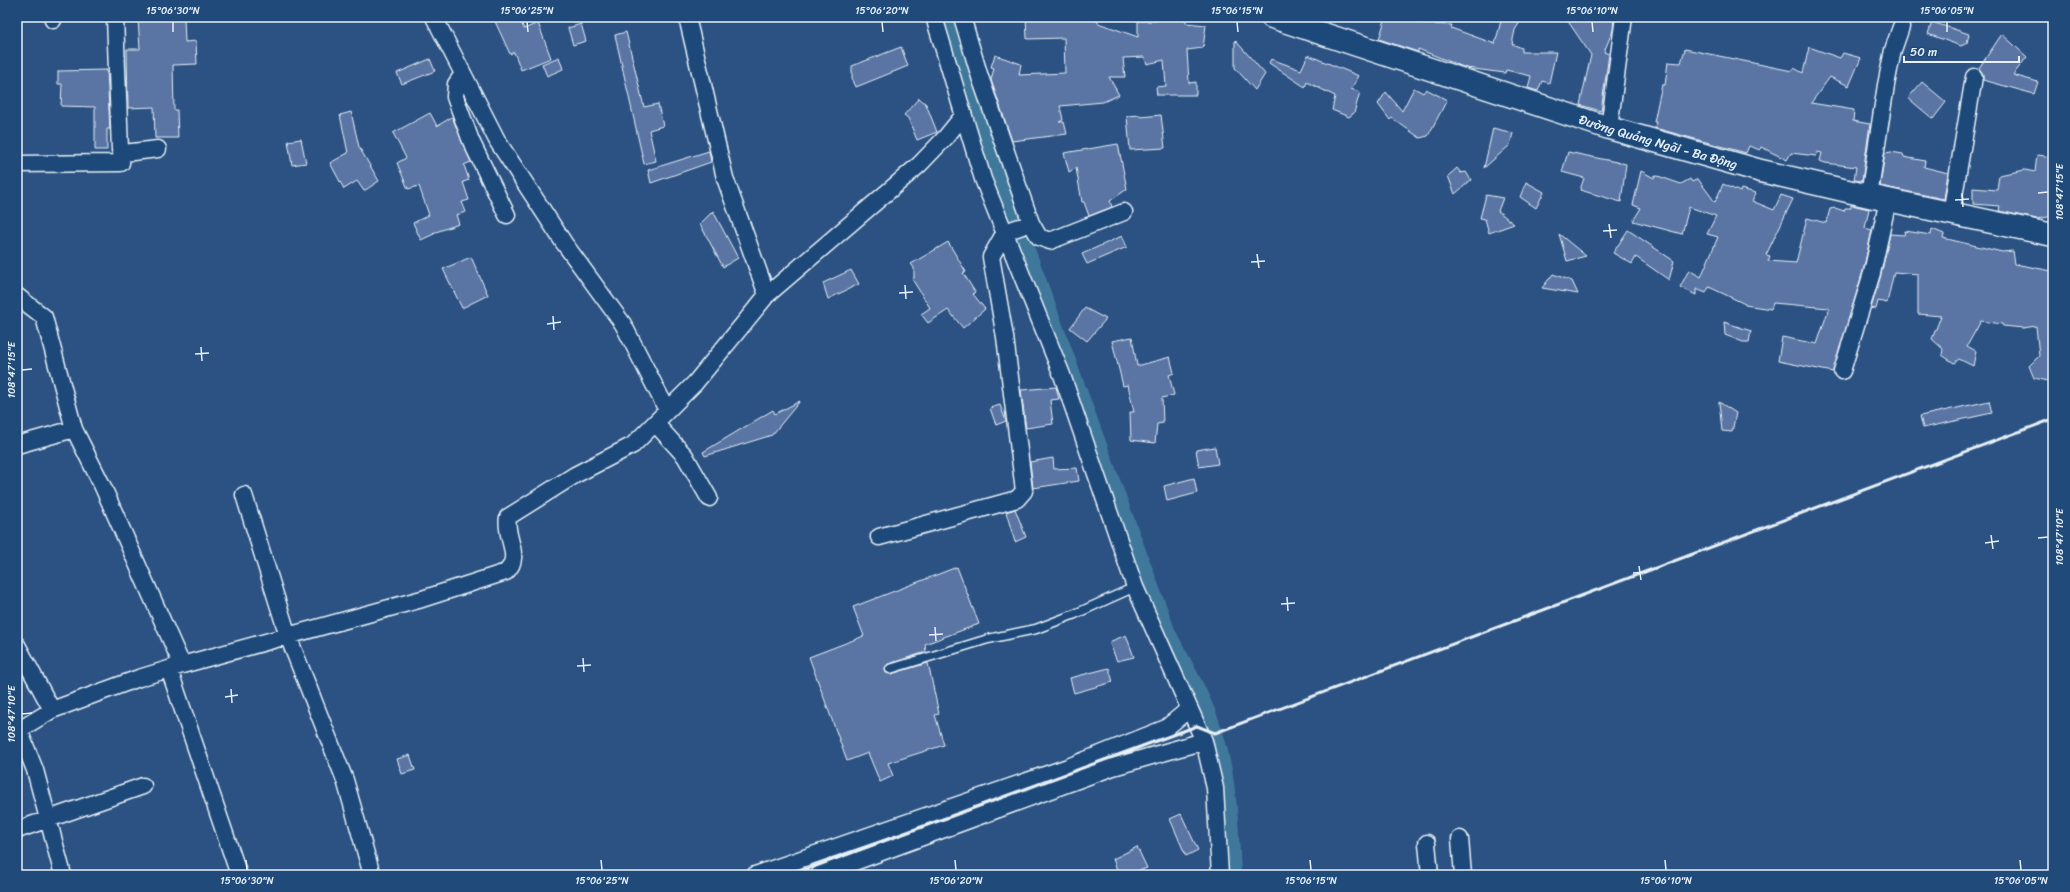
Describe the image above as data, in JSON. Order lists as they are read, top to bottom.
{
  "streets": {
    "main road": ["Đường Quảng Ngãi - Ba Động"]
  },
  "scale_bar": "50 m",
  "coordinates": [
    "15°06'30\"N",
    "15°06'25\"N",
    "15°06'20\"N",
    "15°06'15\"N",
    "15°06'10\"N",
    "15°06'05\"N",
    "108°47'15\"E",
    "108°47'10\"E"
  ]
}
